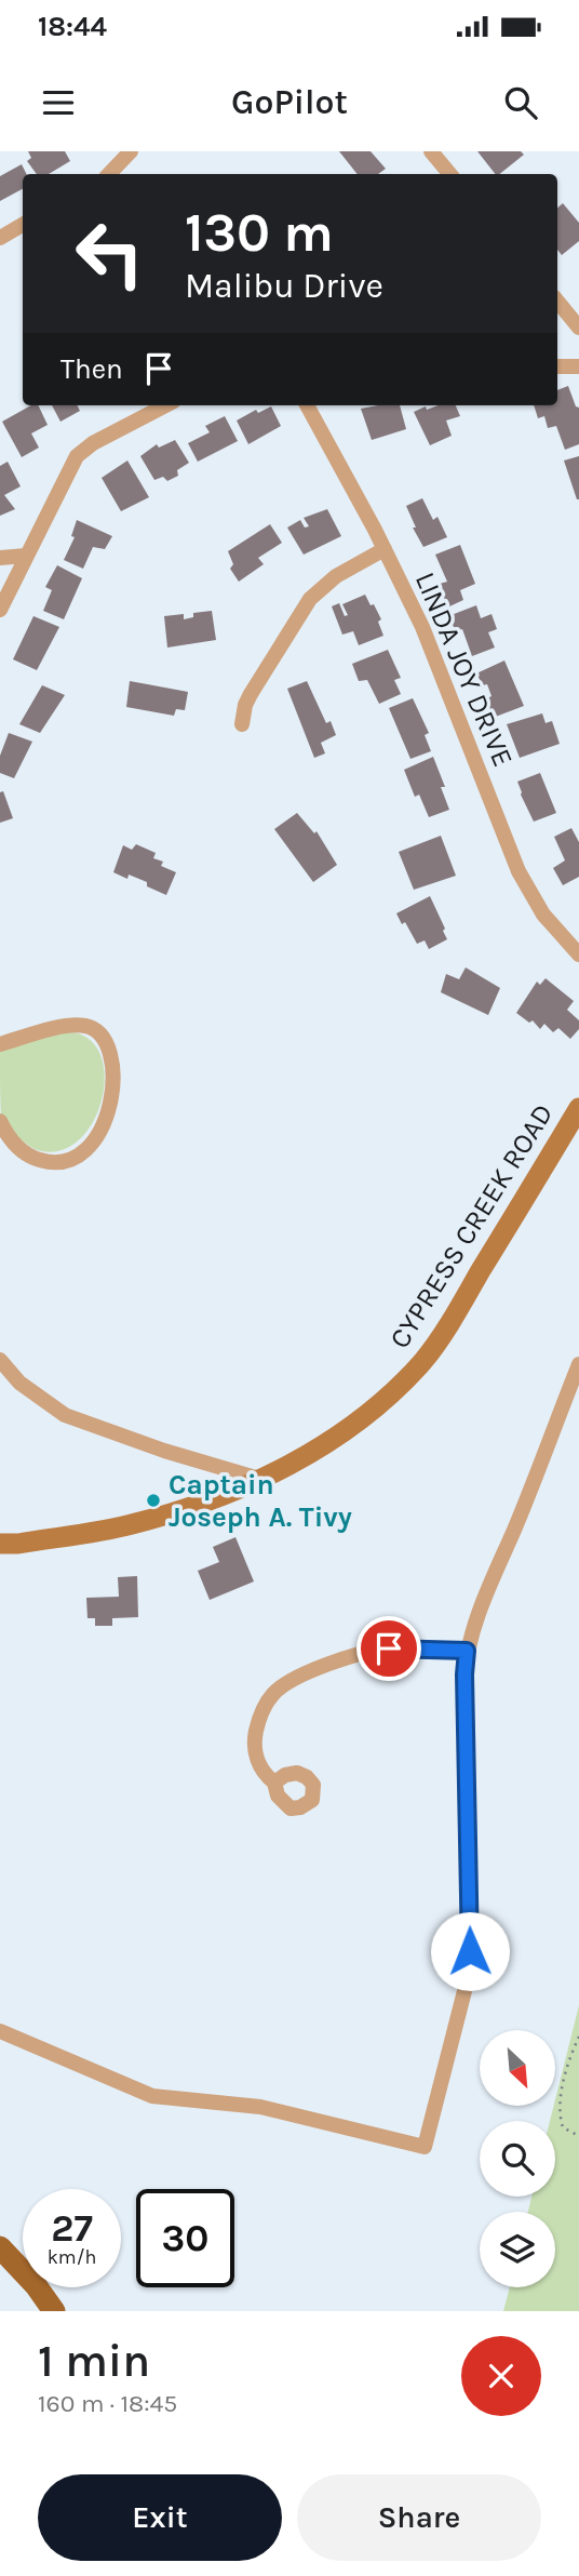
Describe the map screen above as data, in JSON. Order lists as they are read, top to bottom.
{
  "streets": {
    "main road": ["CYPRESS CREEK ROAD"],
    "street": ["LINDA JOY DRIVE"]
  },
  "places": ["Captain Joseph A. Tivy"],
  "north": "bottom right",
  "page": {
    "status": "18:44",
    "header": "GoPilot",
    "turn": ["130 m", "Malibu Drive"],
    "then": "Then",
    "speed": "27 km/h",
    "limit": "30",
    "heading": ["1 min", "160 m · 18:45"],
    "buttons": ["Exit", "Share"]
  }
}
